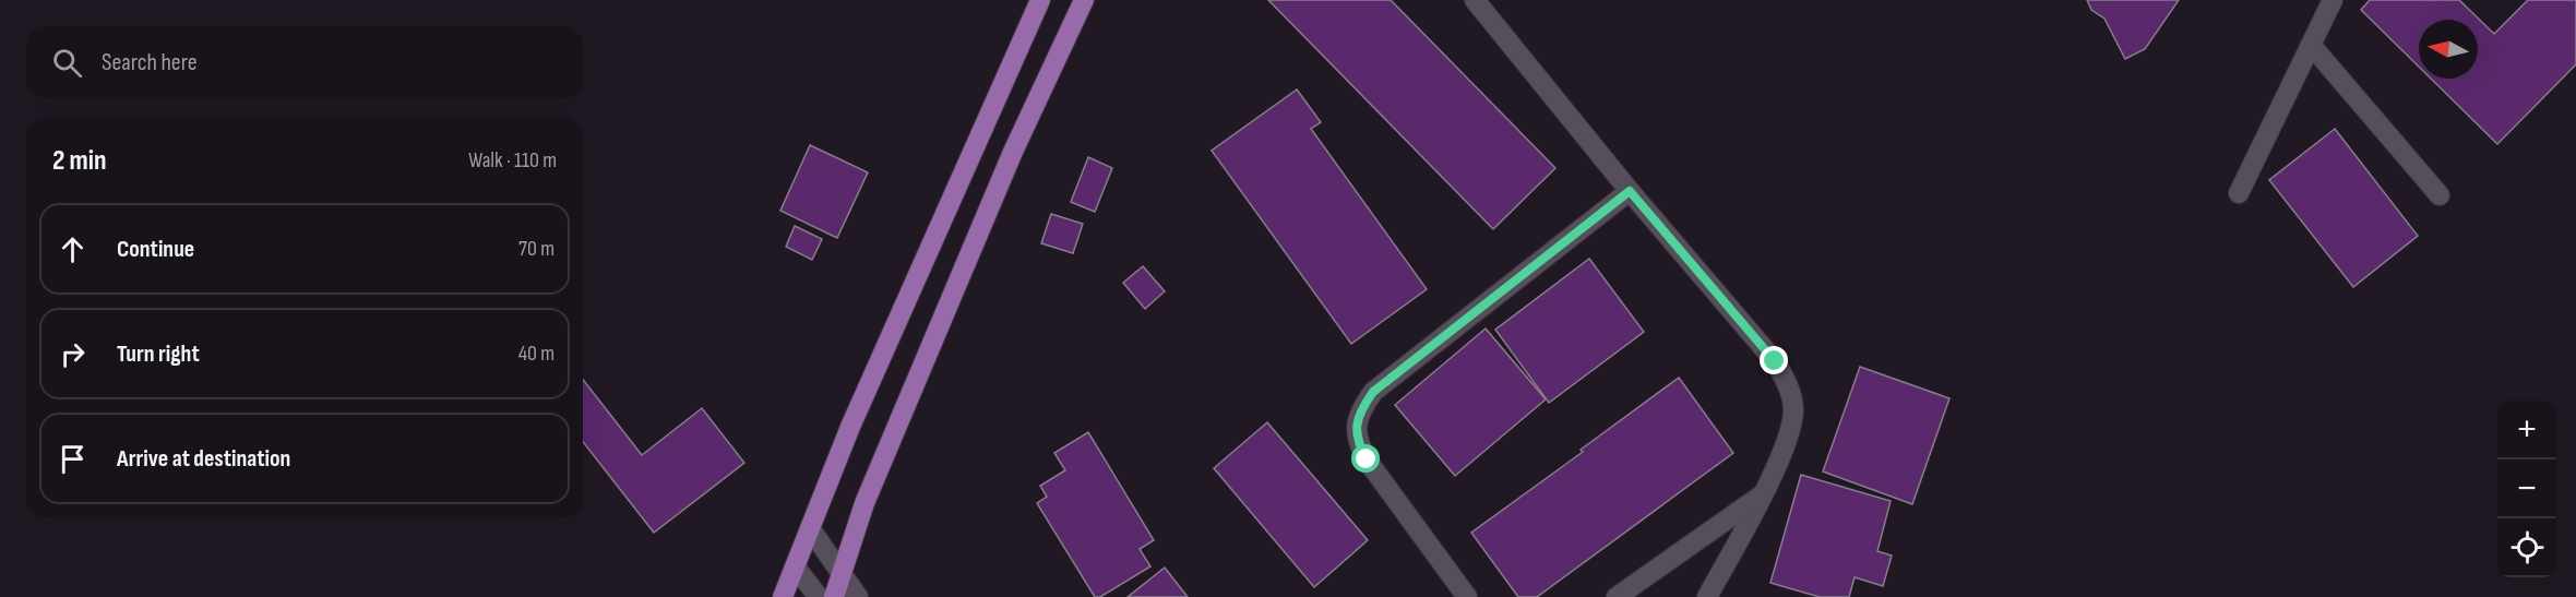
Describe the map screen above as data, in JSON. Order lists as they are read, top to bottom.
{
  "north": "left",
  "page": {
    "search": "Search here",
    "heading": ["2 min", "Walk · 110 m"],
    "list": [
      ["Continue", "70 m"],
      ["Turn right", "40 m"],
      "Arrive at destination"
    ],
    "map_buttons": ["+", "−"]
  }
}
